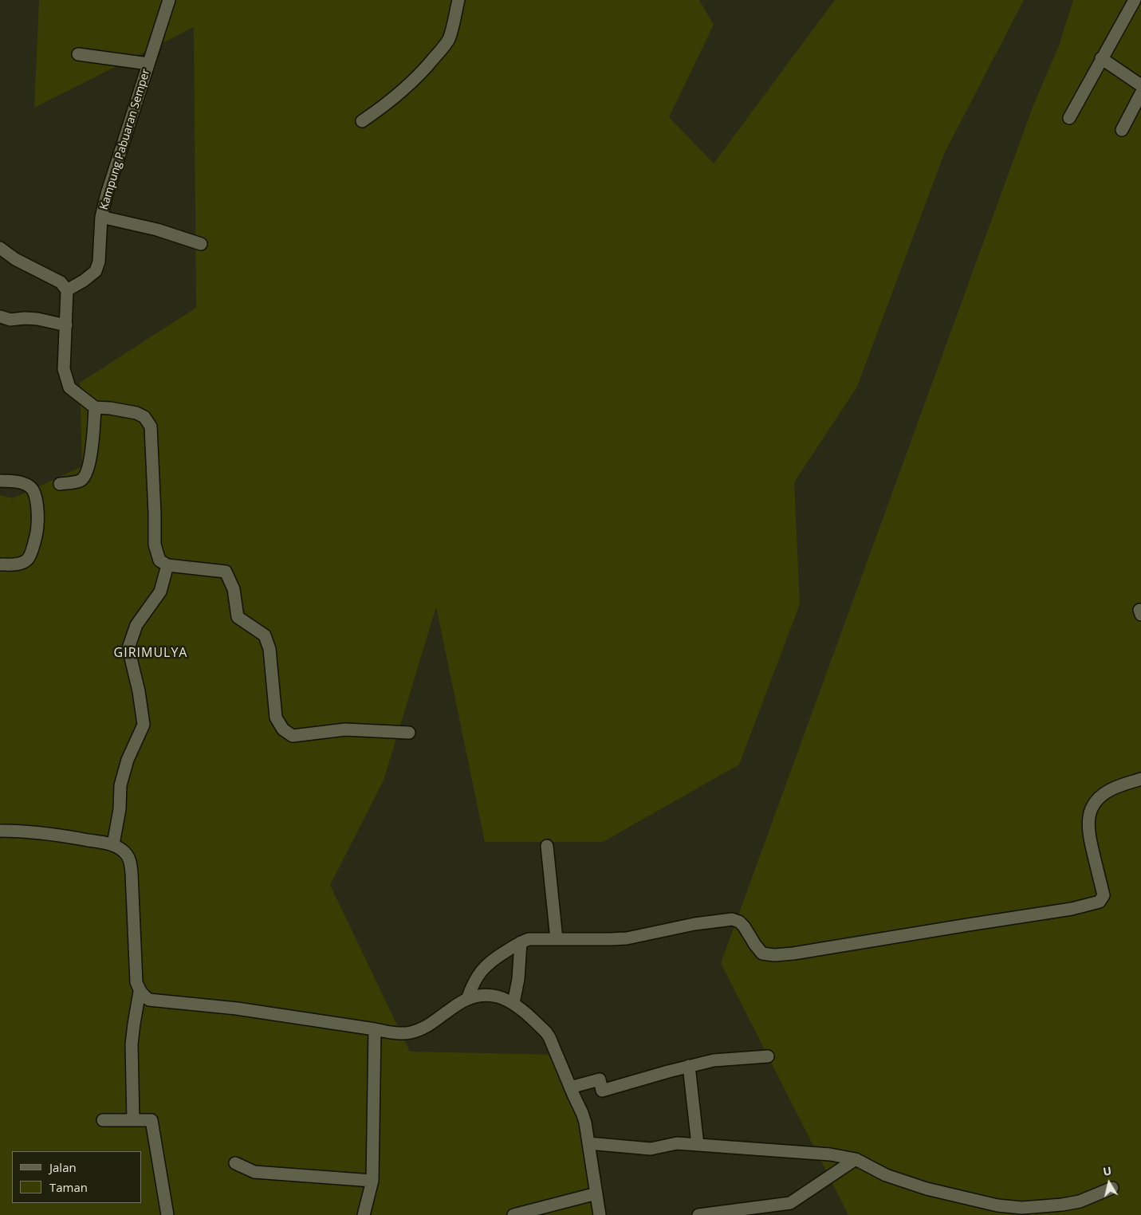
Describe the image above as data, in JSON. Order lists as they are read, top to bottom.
{
  "streets": {
    "street": ["Kampung Pabuaran Semper"]
  },
  "districts": ["GIRIMULYA"],
  "legend": ["Jalan", "Taman"],
  "north": "top"
}
